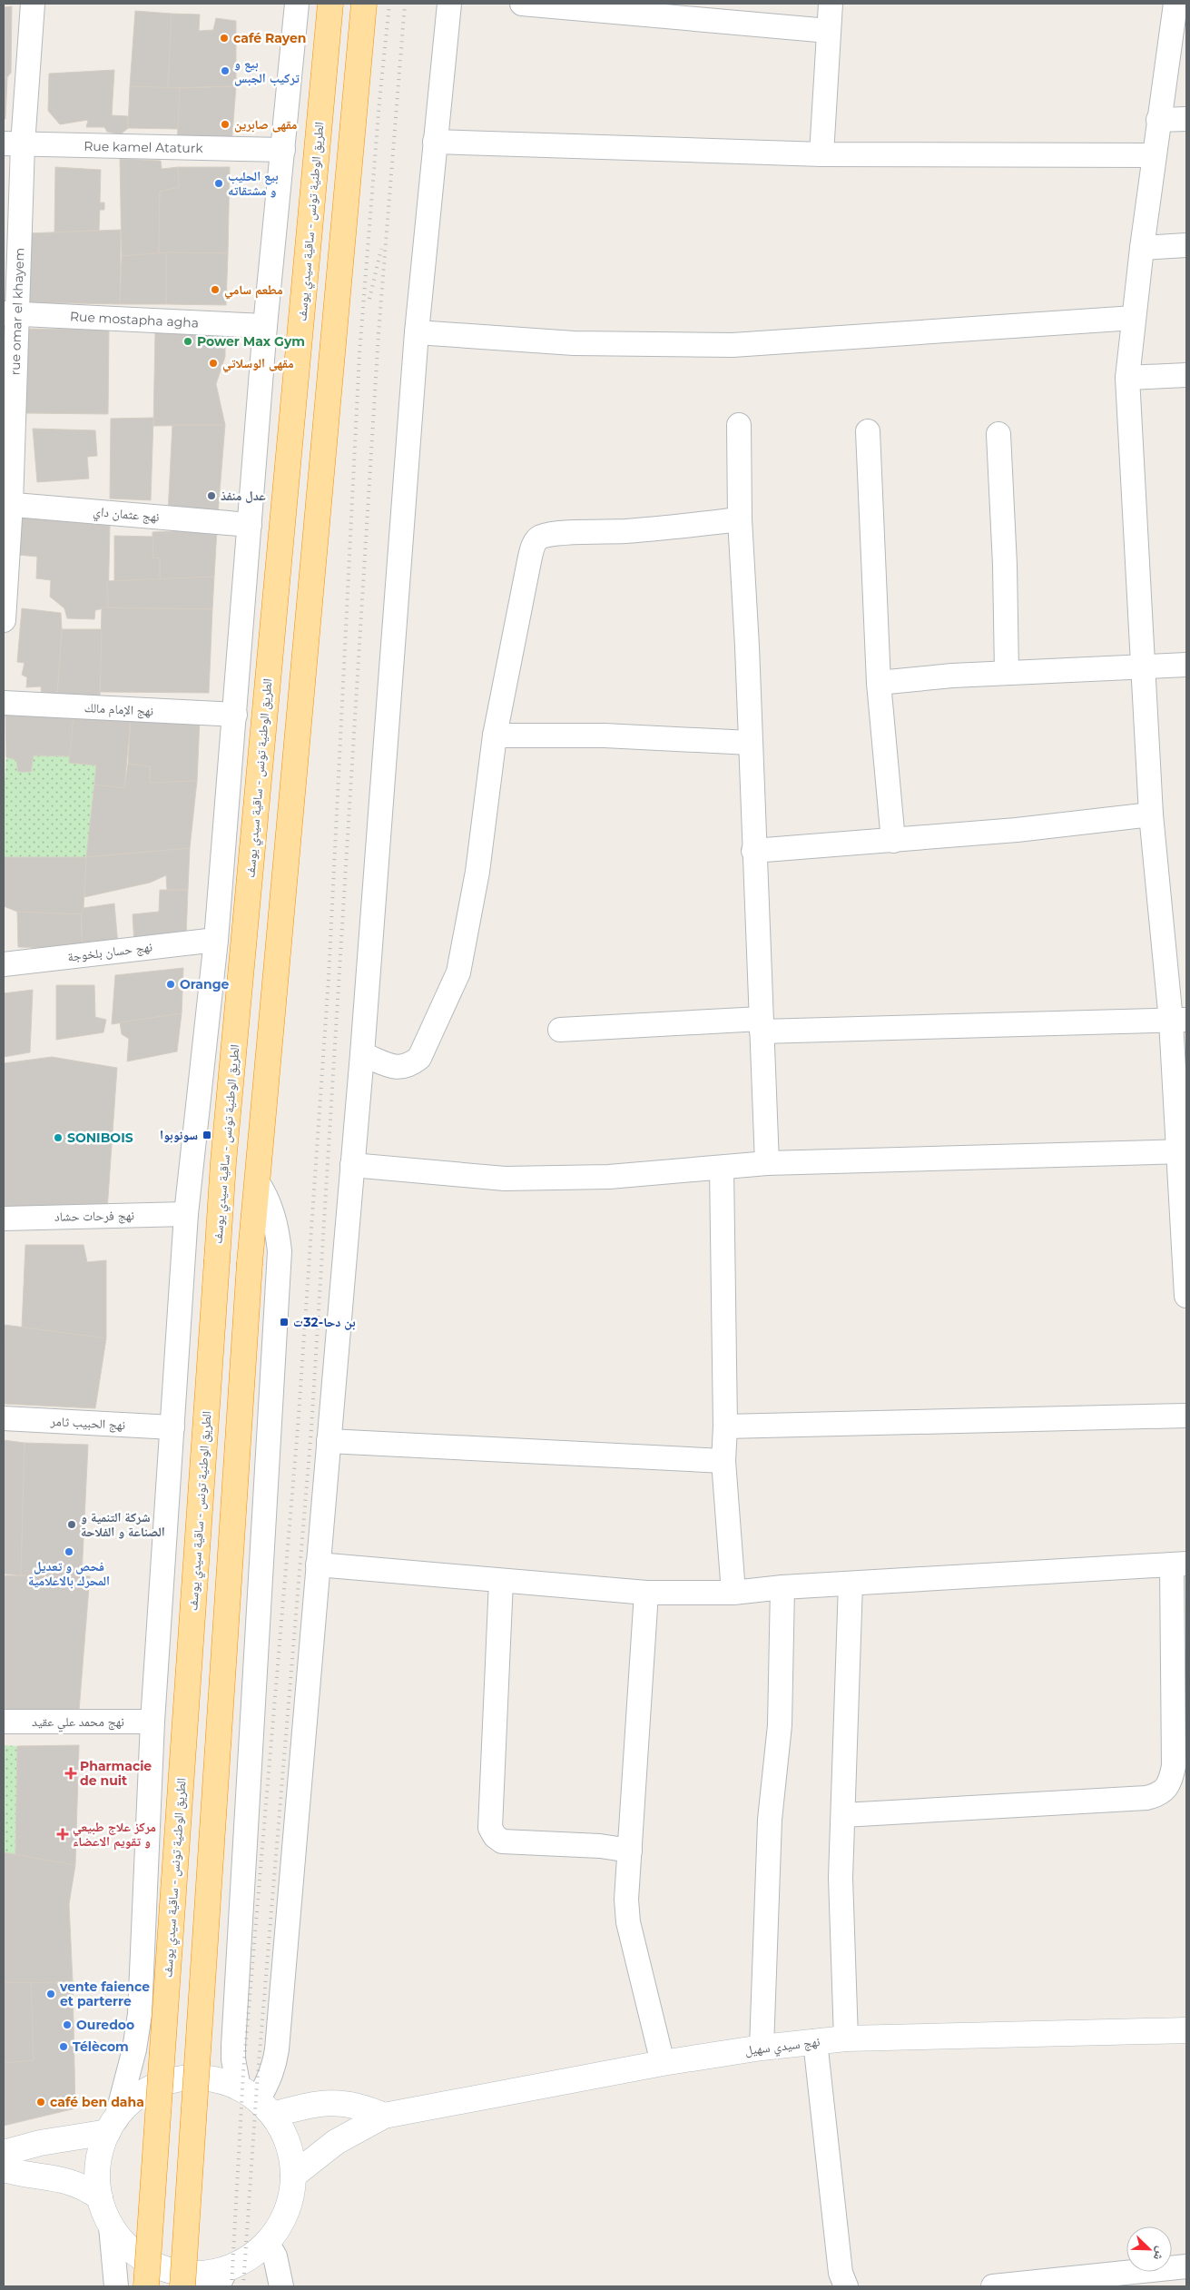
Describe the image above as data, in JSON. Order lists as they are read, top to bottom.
{
  "streets": {
    "highway": ["الطريق الوطنية تونس - ساقية سيدي يوسف"],
    "main road": ["نهج سيدي سهيل"],
    "street": [
      "Rue kamel Ataturk",
      "rue omar el khayem",
      "Rue mostapha agha",
      "نهج عثمان داي",
      "نهج الإمام مالك",
      "نهج حسان بلخوجة",
      "نهج فرحات حشاد",
      "نهج الحبيب ثامر",
      "نهج محمد علي عقيد"
    ]
  },
  "crossings": [
    ["Rue kamel Ataturk", "rue omar el khayem"],
    ["rue omar el khayem", "Rue mostapha agha"],
    ["rue omar el khayem", "نهج عثمان داي"]
  ],
  "places": {
    "other": [
      "café Rayen",
      "بيع و تركيب الجبس",
      "مقهى صابرين",
      "بيع الحليب و مشتقاته",
      "مطعم سامي",
      "Power Max Gym",
      "مقهى الوسلاتي",
      "عدل منفذ",
      "Orange",
      "SONIBOIS",
      "شركة التنمية و الصناعة و الفلاحة",
      "فحص و تعديل المحرك بالاعلامية",
      "vente faience et parterre",
      "Ouredoo",
      "Télècom",
      "café ben daha"
    ],
    "transit": ["سونوبوا", "بن دحا-32ت"],
    "health": ["Pharmacie de nuit", "مركز علاج طبيعي و تقويم الاعضاء"]
  },
  "north": "bottom right"
}
